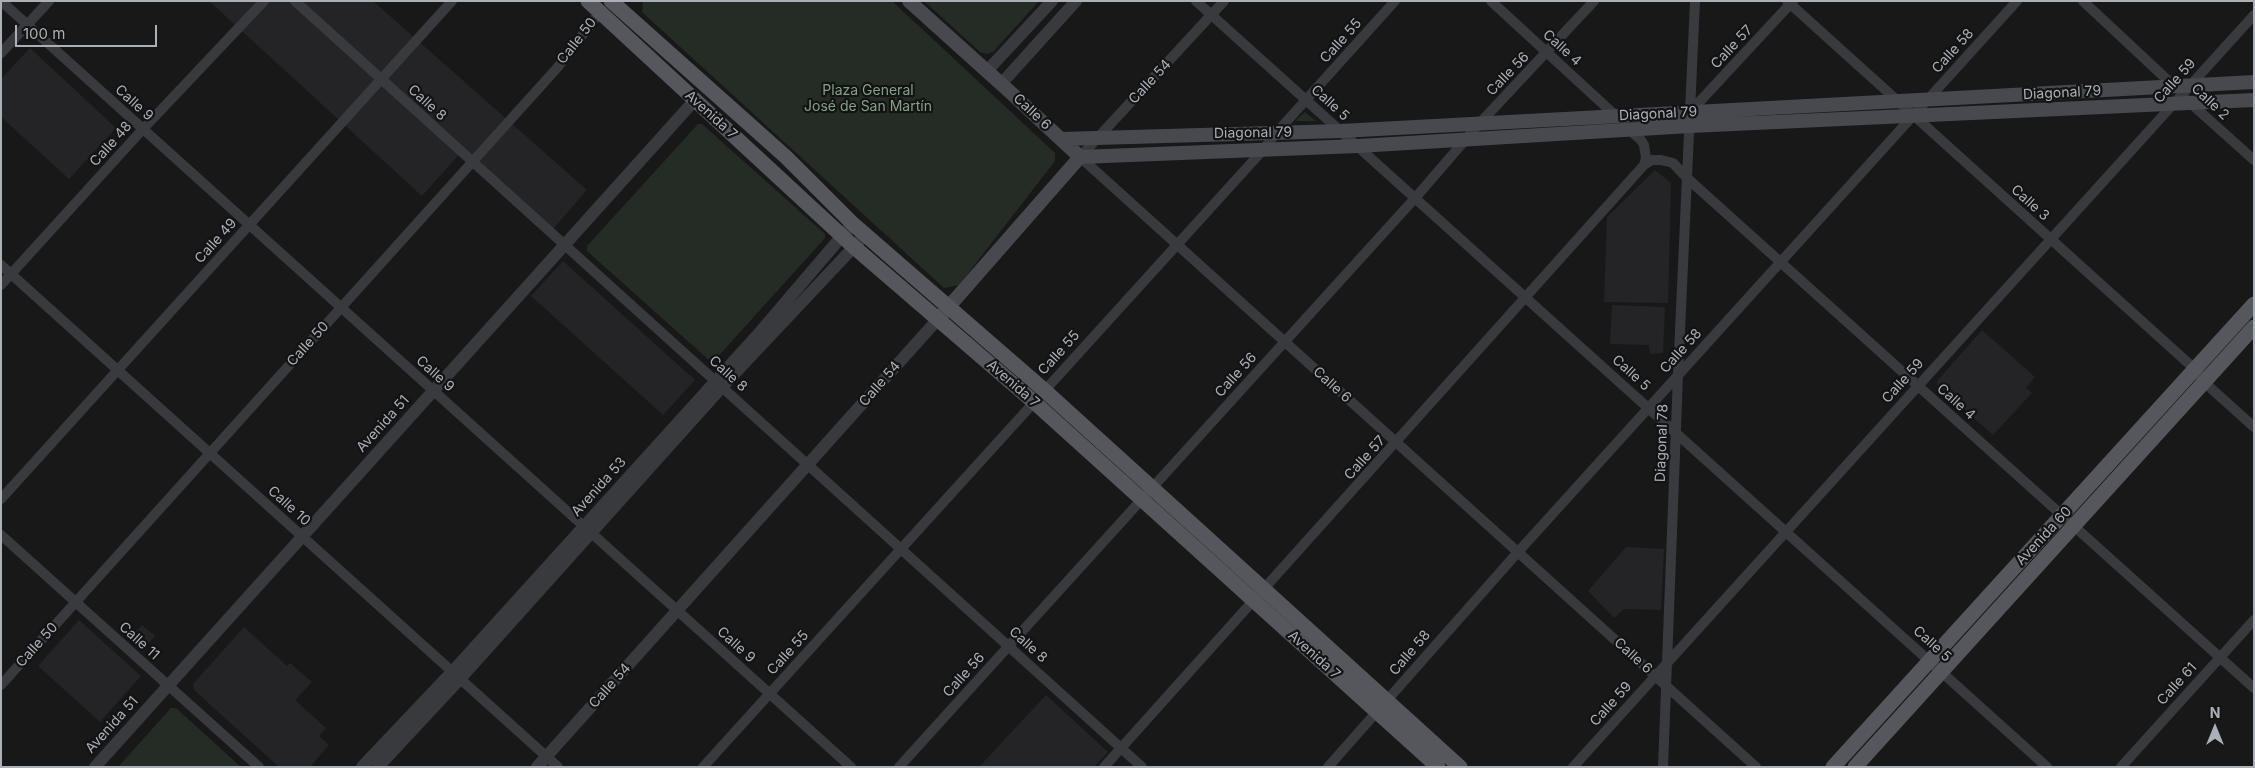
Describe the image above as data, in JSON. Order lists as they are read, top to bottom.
{
  "streets": {
    "main road": [
      "Calle 50",
      "Calle 54",
      "Diagonal 79",
      "Calle 6",
      "Avenida 7",
      "Avenida 60"
    ],
    "street": [
      "Calle 55",
      "Calle 57",
      "Calle 4",
      "Calle 58",
      "Calle 56",
      "Calle 59",
      "Calle 2",
      "Calle 9",
      "Calle 8",
      "Calle 5",
      "Calle 48",
      "Calle 3",
      "Calle 49",
      "Avenida 51",
      "Diagonal 78",
      "Avenida 53",
      "Calle 10",
      "Calle 11",
      "Calle 61"
    ]
  },
  "crossings": [
    ["Calle 50", "Calle 9"],
    ["Calle 50", "Calle 8"],
    ["Calle 50", "Avenida 7"],
    ["Calle 50", "Calle 10"],
    ["Calle 50", "Calle 11"],
    ["Calle 55", "Diagonal 79"],
    ["Calle 55", "Calle 9"],
    ["Calle 55", "Calle 8"],
    ["Calle 55", "Calle 5"],
    ["Calle 55", "Calle 6"],
    ["Calle 55", "Avenida 7"],
    ["Calle 57", "Calle 4"],
    ["Calle 57", "Diagonal 79"],
    ["Calle 57", "Calle 8"],
    ["Calle 57", "Calle 5"],
    ["Calle 57", "Calle 6"],
    ["Calle 57", "Avenida 7"],
    ["Calle 57", "Calle 3"],
    ["Calle 57", "Diagonal 78"],
    ["Calle 4", "Calle 58"],
    ["Calle 4", "Calle 56"],
    ["Calle 4", "Calle 59"],
    ["Calle 4", "Diagonal 79"],
    ["Calle 4", "Diagonal 78"],
    ["Calle 4", "Avenida 60"],
    ["Calle 4", "Calle 61"],
    ["Calle 58", "Diagonal 79"],
    ["Calle 58", "Calle 5"],
    ["Calle 58", "Calle 6"],
    ["Calle 58", "Avenida 7"],
    ["Calle 58", "Calle 3"],
    ["Calle 58", "Diagonal 78"],
    ["Calle 56", "Diagonal 79"],
    ["Calle 56", "Calle 8"],
    ["Calle 56", "Calle 5"],
    ["Calle 56", "Calle 6"],
    ["Calle 56", "Avenida 7"],
    ["Calle 59", "Diagonal 79"],
    ["Calle 59", "Calle 2"],
    ["Calle 59", "Calle 5"],
    ["Calle 59", "Calle 6"],
    ["Calle 59", "Calle 3"],
    ["Calle 59", "Diagonal 78"],
    ["Calle 54", "Diagonal 79"],
    ["Calle 54", "Calle 9"],
    ["Calle 54", "Calle 8"],
    ["Calle 54", "Calle 5"],
    ["Calle 54", "Calle 6"],
    ["Calle 54", "Avenida 7"],
    ["Calle 54", "Calle 10"],
    ["Diagonal 79", "Calle 2"],
    ["Diagonal 79", "Calle 5"],
    ["Diagonal 79", "Calle 6"],
    ["Diagonal 79", "Calle 3"],
    ["Diagonal 79", "Diagonal 78"],
    ["Calle 9", "Calle 48"],
    ["Calle 9", "Calle 49"],
    ["Calle 9", "Avenida 51"],
    ["Calle 9", "Avenida 53"],
    ["Calle 8", "Calle 49"],
    ["Calle 8", "Avenida 51"],
    ["Calle 8", "Avenida 53"],
    ["Calle 5", "Diagonal 78"],
    ["Calle 5", "Avenida 60"],
    ["Calle 6", "Diagonal 78"],
    ["Avenida 7", "Avenida 51"],
    ["Avenida 7", "Avenida 53"],
    ["Calle 48", "Calle 10"],
    ["Calle 3", "Avenida 60"],
    ["Calle 49", "Calle 10"],
    ["Avenida 51", "Calle 10"],
    ["Avenida 51", "Calle 11"],
    ["Avenida 53", "Calle 10"]
  ],
  "parks": ["Plaza General José de San Martín"],
  "scale_bar": "100 m",
  "north": "top"
}
